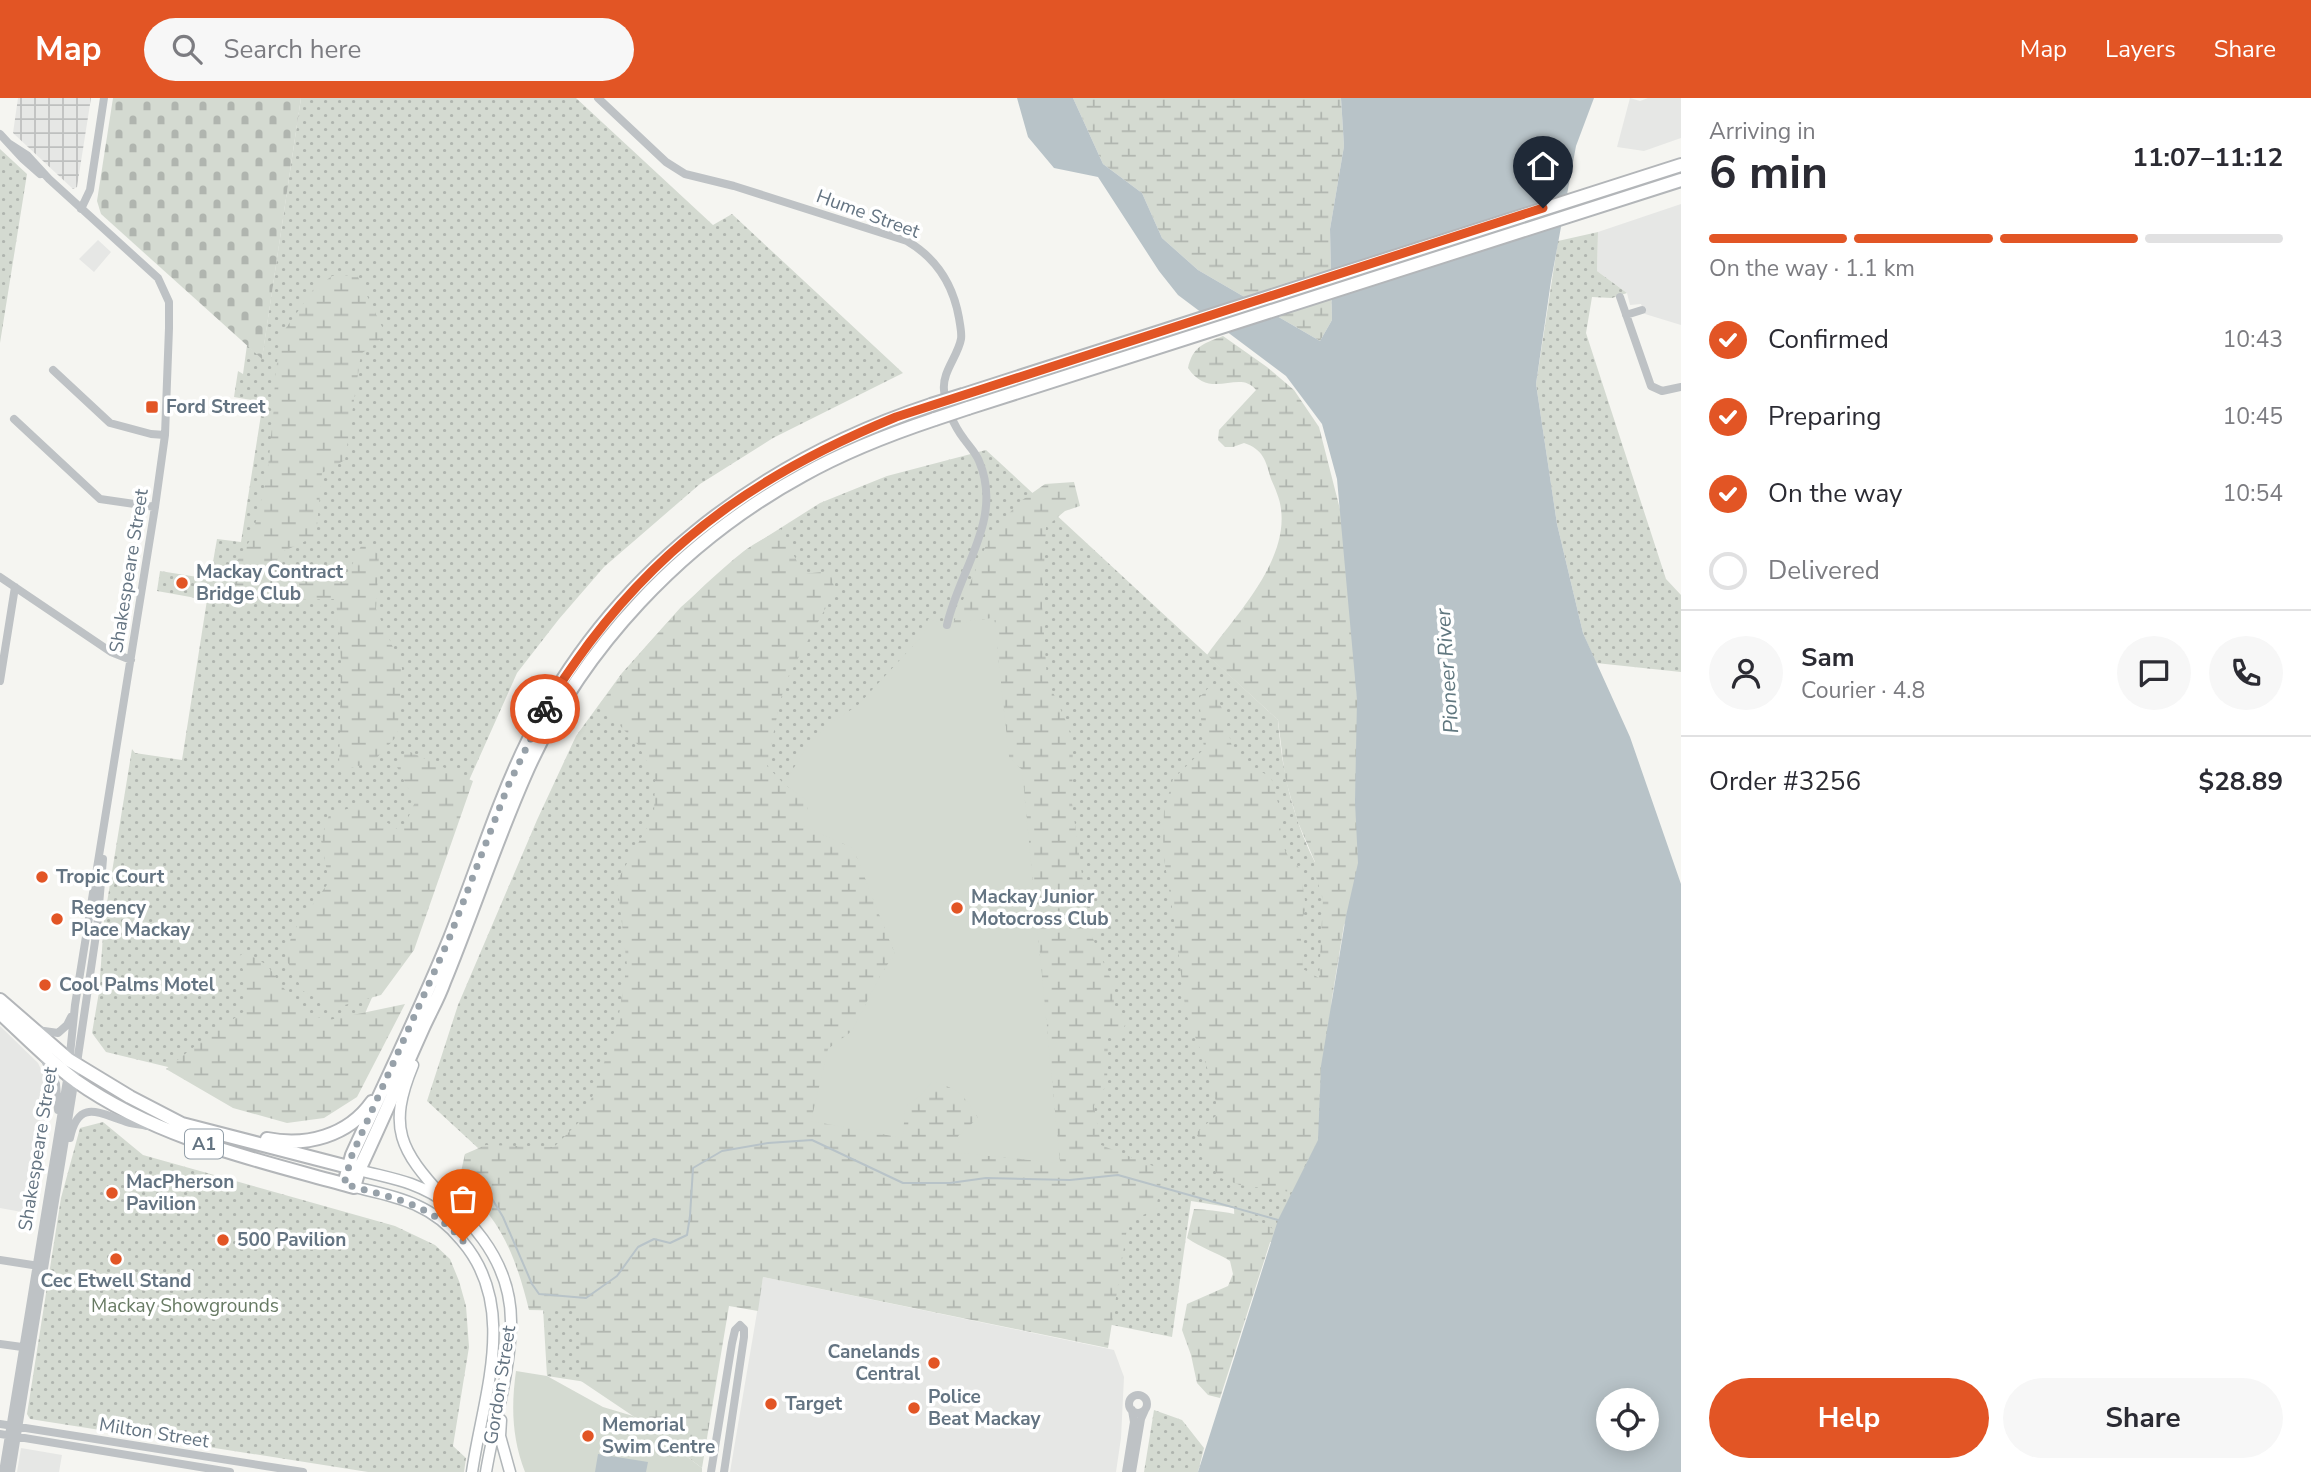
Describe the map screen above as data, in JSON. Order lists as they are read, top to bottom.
{
  "streets": {
    "highway": ["A1"],
    "main road": ["Gordon Street"],
    "street": ["Hume Street", "Shakespeare Street", "Milton Street"]
  },
  "crossings": [
    ["Shakespeare Street", "A1"],
    ["Shakespeare Street", "Milton Street"],
    ["A1", "Gordon Street"]
  ],
  "water": ["Pioneer River"],
  "parks": ["Mackay Showgrounds"],
  "places": {
    "transit": ["Ford Street"],
    "other": [
      "Mackay Contract Bridge Club",
      "Tropic Court",
      "Mackay Junior Motocross Club",
      "Regency Place Mackay",
      "Cool Palms Motel",
      "MacPherson Pavilion",
      "500 Pavilion",
      "Cec Etwell Stand",
      "Canelands Central",
      "Target",
      "Police Beat Mackay",
      "Memorial Swim Centre"
    ]
  },
  "page": {
    "header": "Map",
    "search": "Search here",
    "nav": ["Map", "Layers", "Share"],
    "heading": ["6 min", "Arriving in", "11:07–11:12"],
    "panel": [
      "Sam",
      "Courier · 4.8",
      "Order #3256",
      "$28.89"
    ],
    "bar": "On the way · 1.1 km",
    "list": [
      ["Confirmed", "10:43"],
      ["Preparing", "10:45"],
      ["On the way", "10:54"],
      "Delivered"
    ],
    "buttons": ["Help", "Share"]
  }
}
